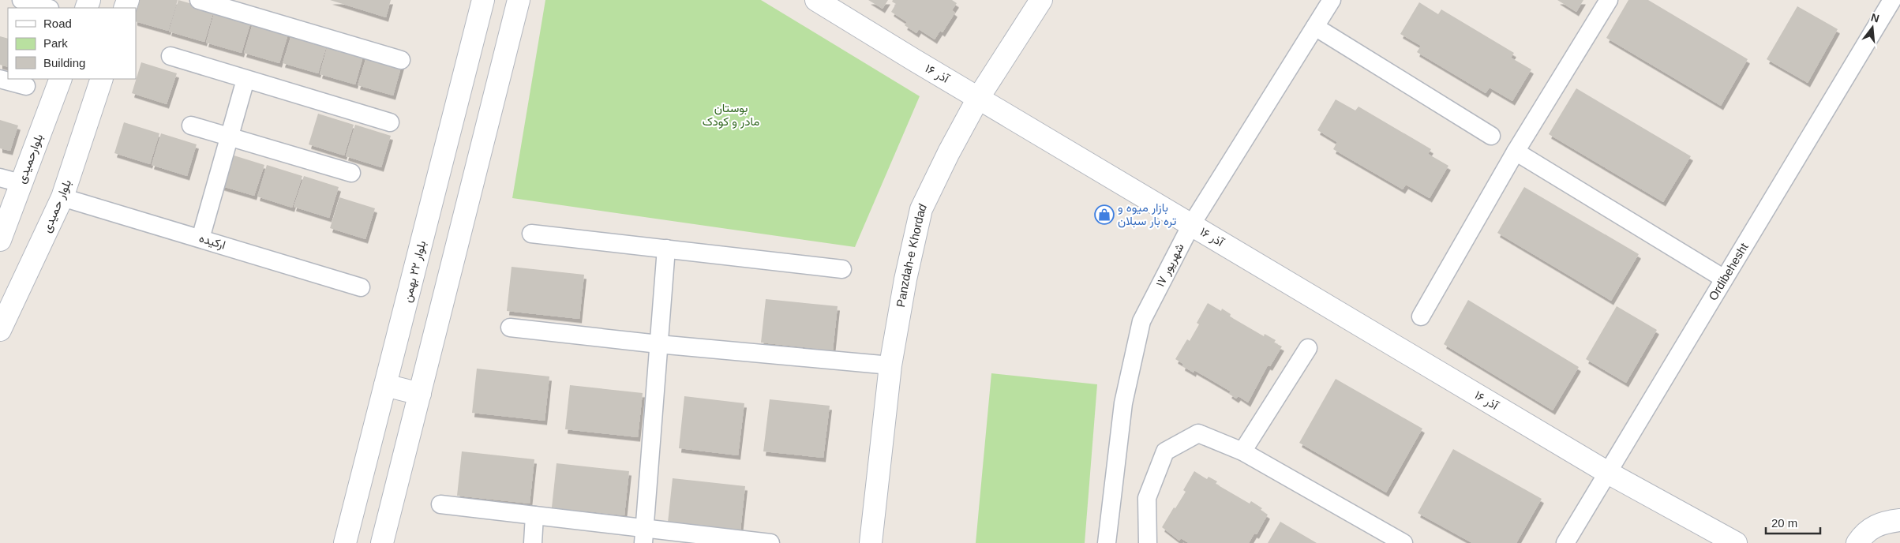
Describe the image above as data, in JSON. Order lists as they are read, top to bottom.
{
  "streets": {
    "main road": [
      "۱۶ آذر",
      "بلوارحمیدی",
      "بلوار حمیدی",
      "Panzdah-e Khordad",
      "بلوار ۲۲ بهمن"
    ],
    "street": ["ارکیده", "۱۷ شهریور", "Ordibehesht"]
  },
  "crossings": [
    ["۱۶ آذر", "Panzdah-e Khordad"],
    ["۱۶ آذر", "۱۷ شهریور"],
    ["۱۶ آذر", "Ordibehesht"],
    ["بلوار حمیدی", "ارکیده"]
  ],
  "parks": ["بوستان مادر و کودک"],
  "places": {
    "shop": ["بازار میوه و تره بار سبلان"]
  },
  "legend": ["Road", "Park", "Building"],
  "scale_bar": "20 m",
  "north": "top"
}
